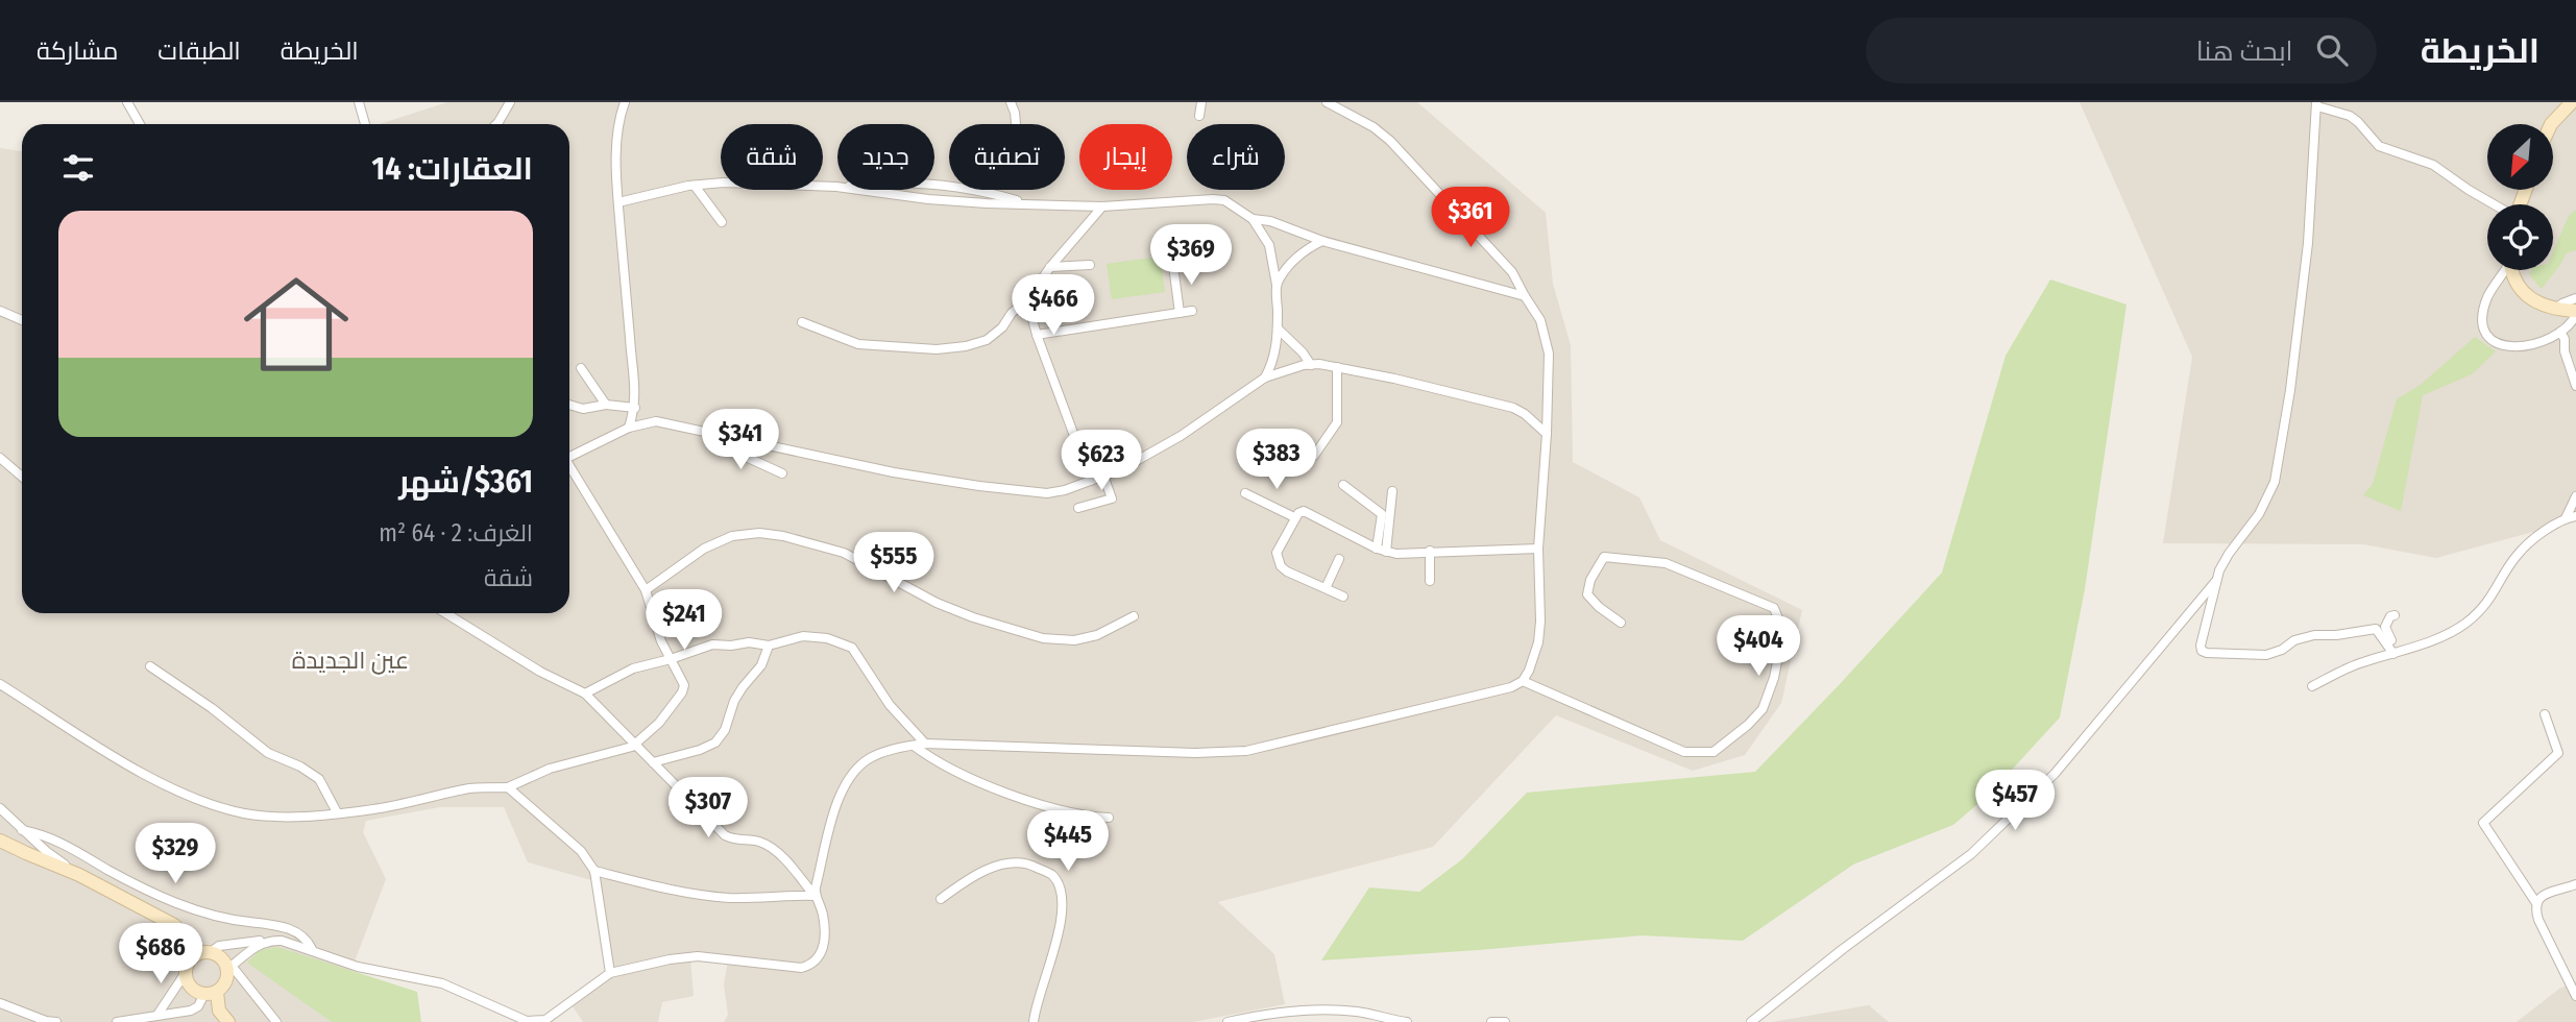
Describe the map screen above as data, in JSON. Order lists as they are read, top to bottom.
{
  "districts": ["عين الجديدة"],
  "north": "bottom left",
  "page": {
    "header": "الخريطة",
    "search": "ابحث هنا",
    "nav": ["الخريطة", "الطبقات", "مشاركة"],
    "chip": [
      "شراء",
      "إيجار",
      "تصفية",
      "جديد",
      "شقة"
    ],
    "heading": "العقارات: 14",
    "price": [
      "$361",
      "$369",
      "$466",
      "$341",
      "$383",
      "$623",
      "$555",
      "$241",
      "$404",
      "$457",
      "$307",
      "$445",
      "$329",
      "$686"
    ],
    "list": [
      {
        "name": "$361/شهر",
        "note": "الغرف: 2 · 64 m² · شقة"
      }
    ]
  }
}
